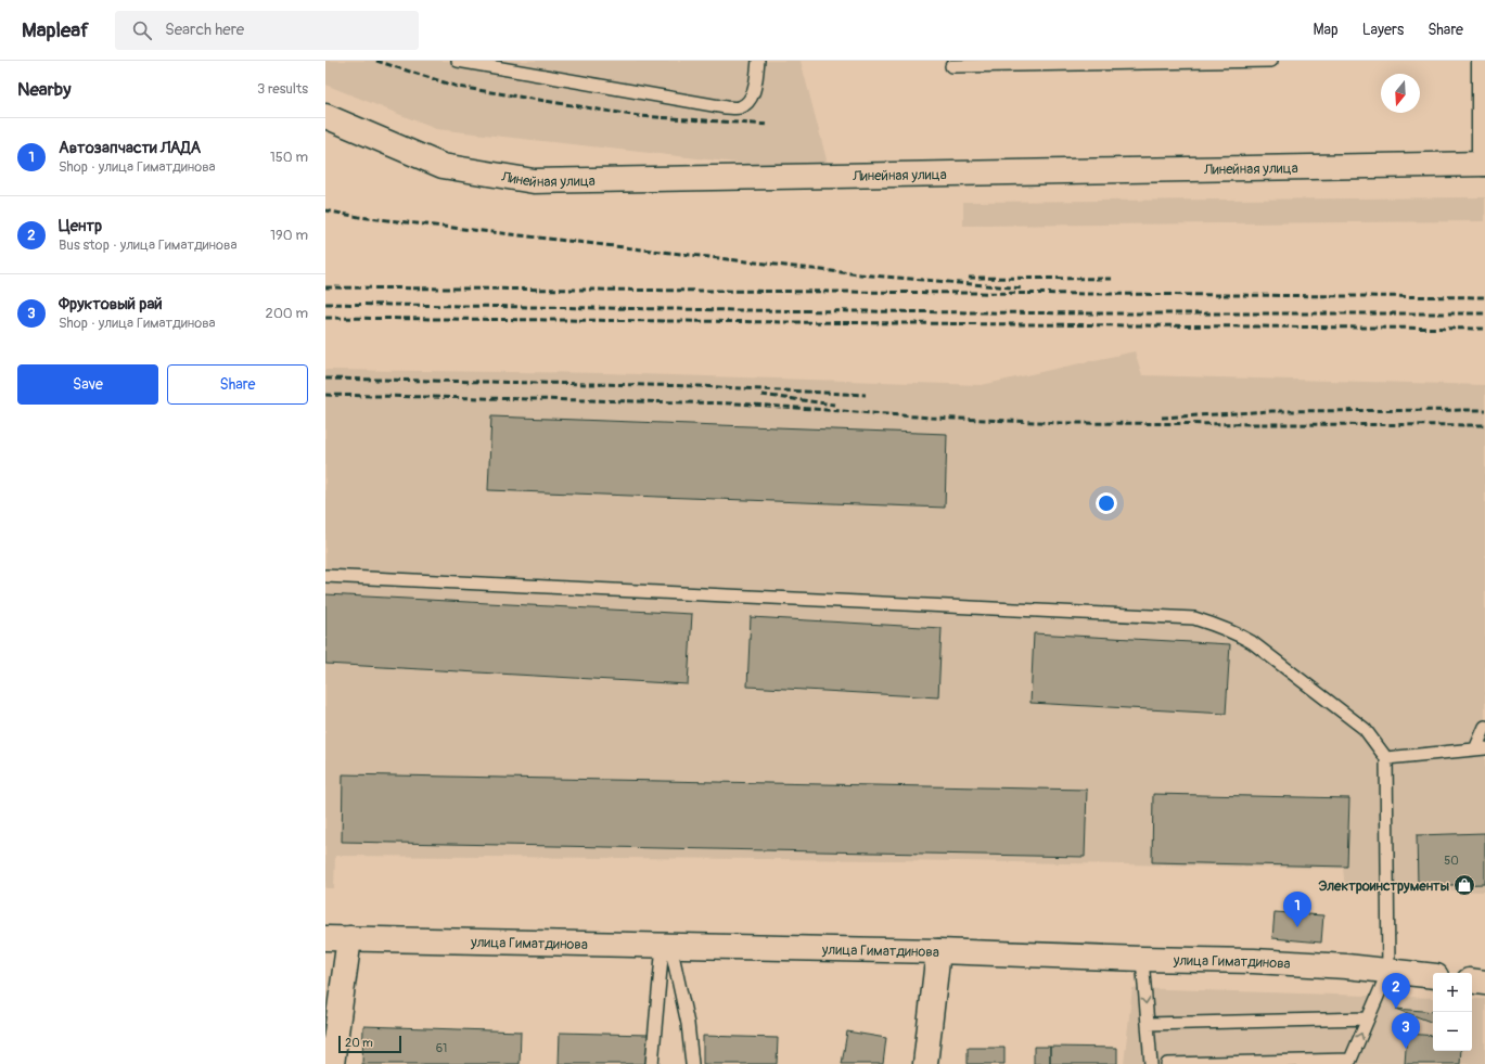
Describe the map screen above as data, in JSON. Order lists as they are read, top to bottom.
{
  "streets": {
    "street": ["Линейная улица", "улица Гиматдинова"]
  },
  "places": {
    "shop": ["Электроинструменты"]
  },
  "house_numbers": ["50", "61"],
  "scale_bar": "20 m",
  "north": "bottom",
  "page": {
    "header": "Mapleaf",
    "search": "Search here",
    "nav": ["Map", "Layers", "Share"],
    "heading": ["Nearby", "3 results"],
    "list": [
      {
        "mark": "1",
        "name": "Автозапчасти ЛАДА",
        "note": "Shop · улица Гиматдинова",
        "value": "150 m"
      },
      {
        "mark": "2",
        "name": "Центр",
        "note": "Bus stop · улица Гиматдинова",
        "value": "190 m"
      },
      {
        "mark": "3",
        "name": "Фруктовый рай",
        "note": "Shop · улица Гиматдинова",
        "value": "200 m"
      }
    ],
    "buttons": ["Save", "Share"],
    "pins": ["1", "2", "3"],
    "map_buttons": ["+", "−"],
    "scale": "20 m"
  }
}
